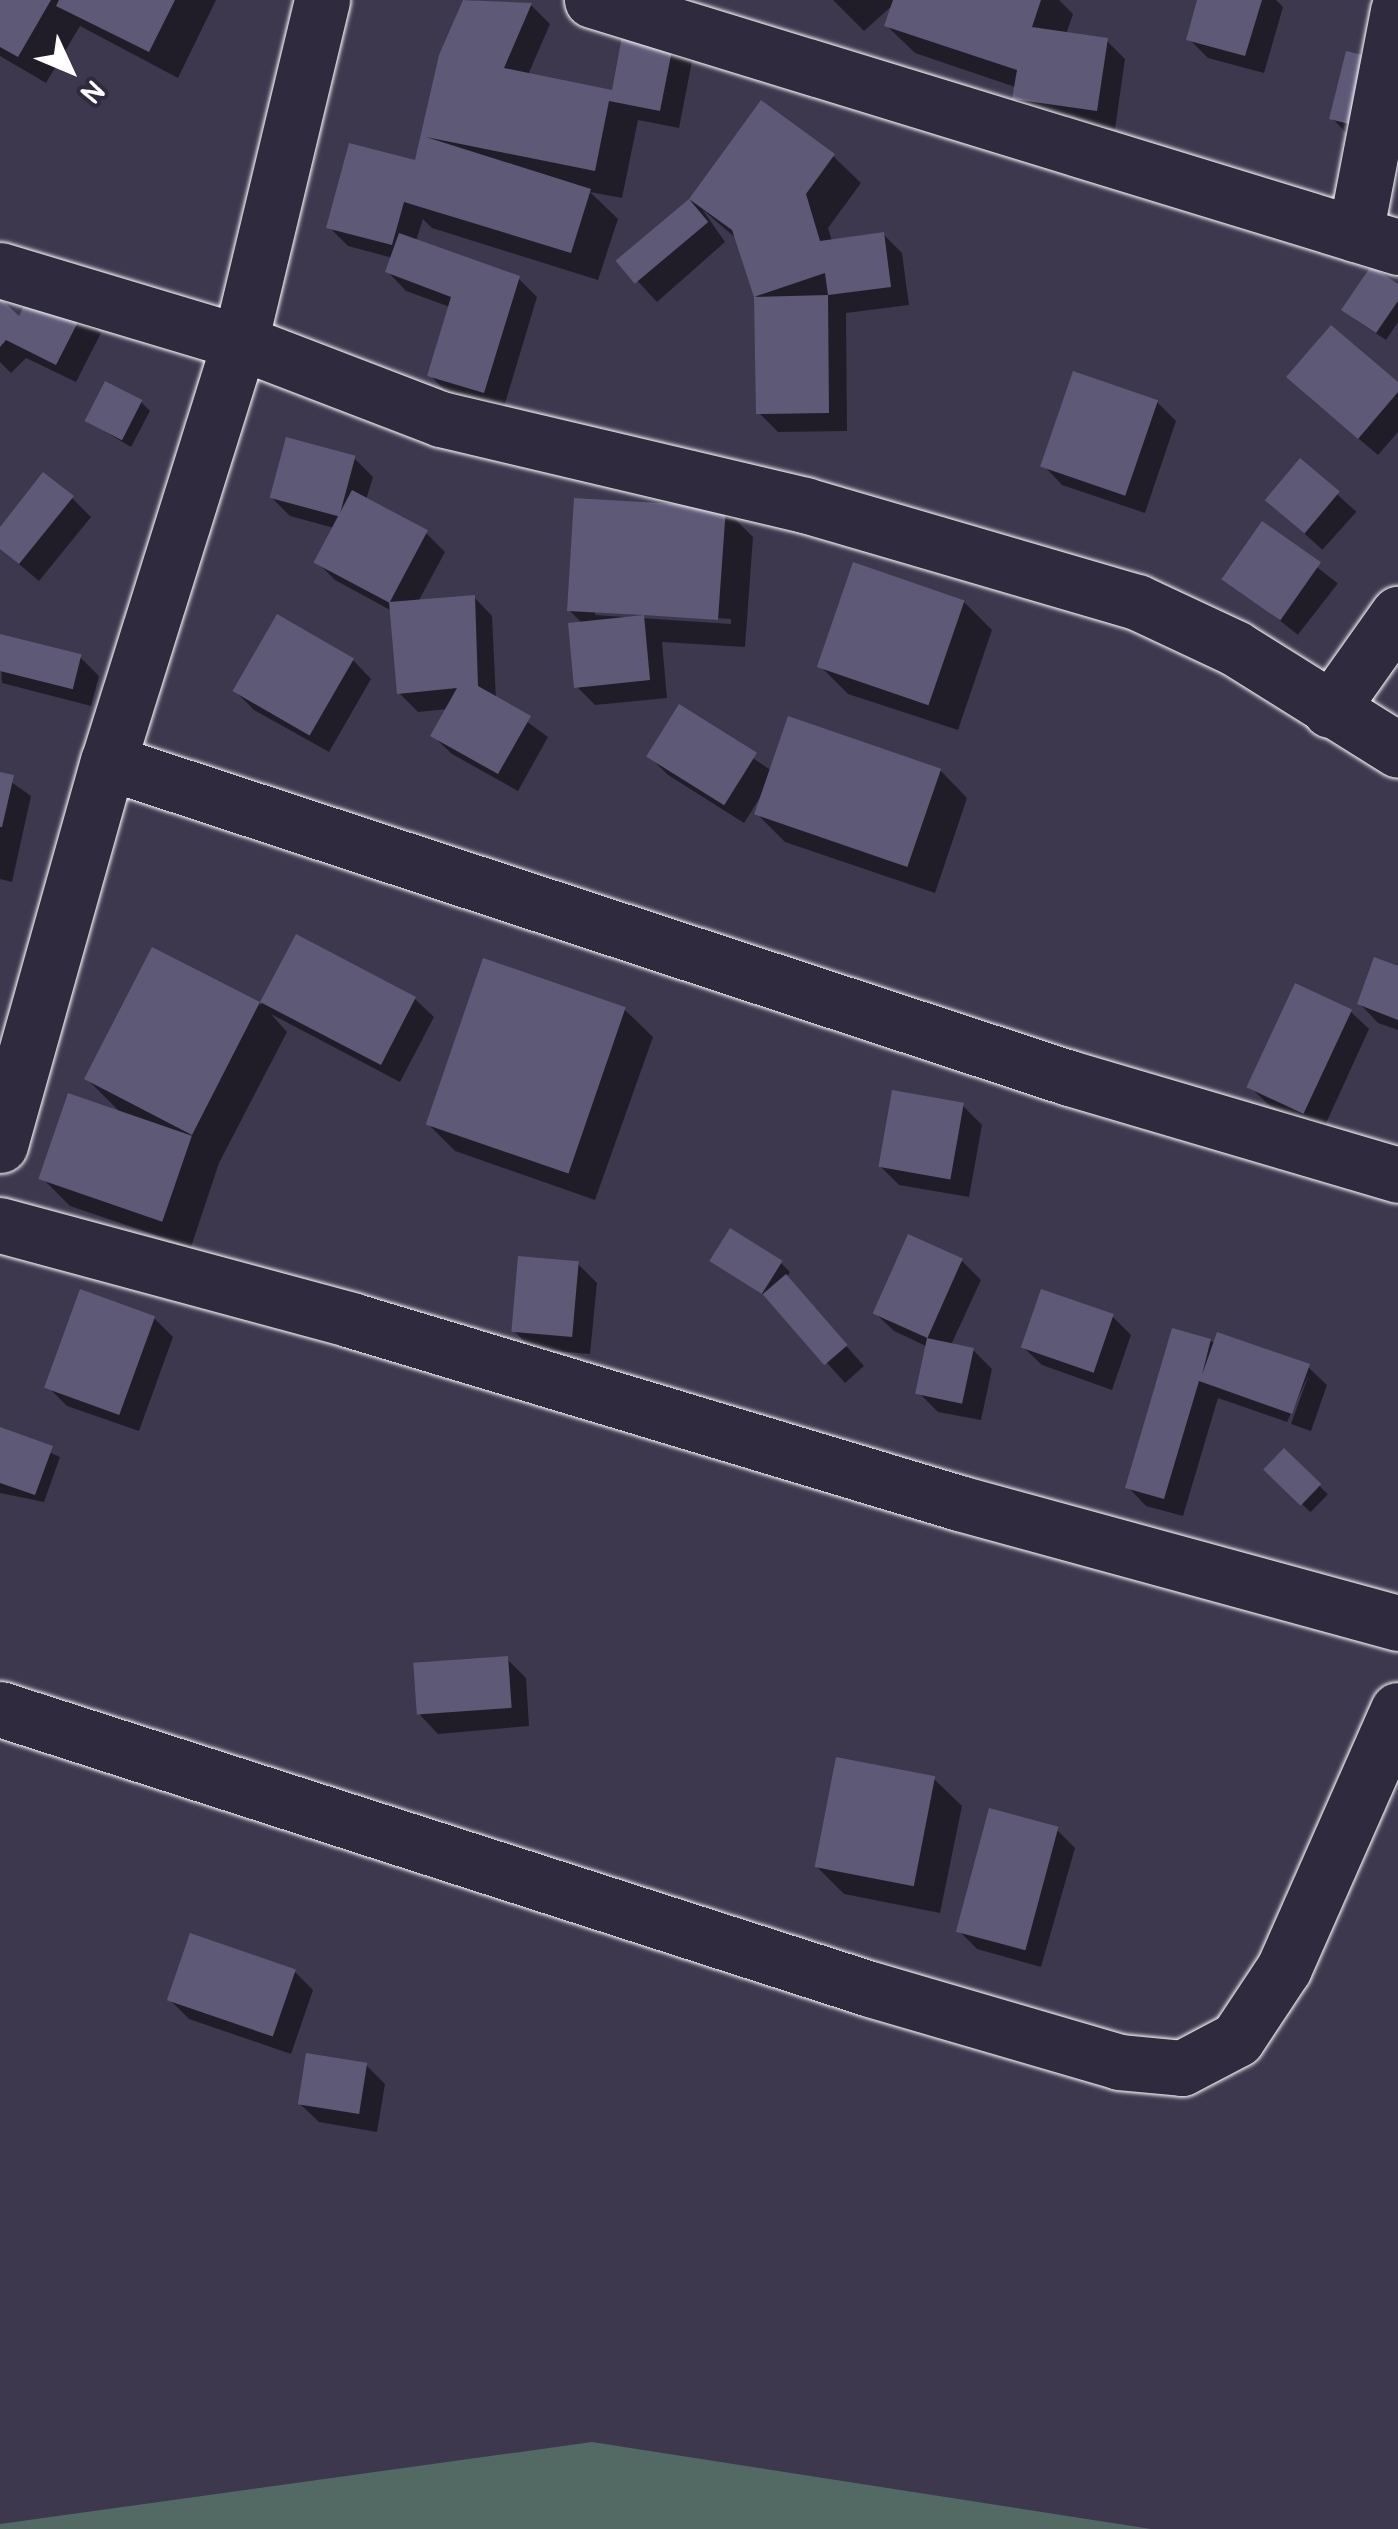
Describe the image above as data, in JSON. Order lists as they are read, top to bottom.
{
  "north": "bottom right"
}
